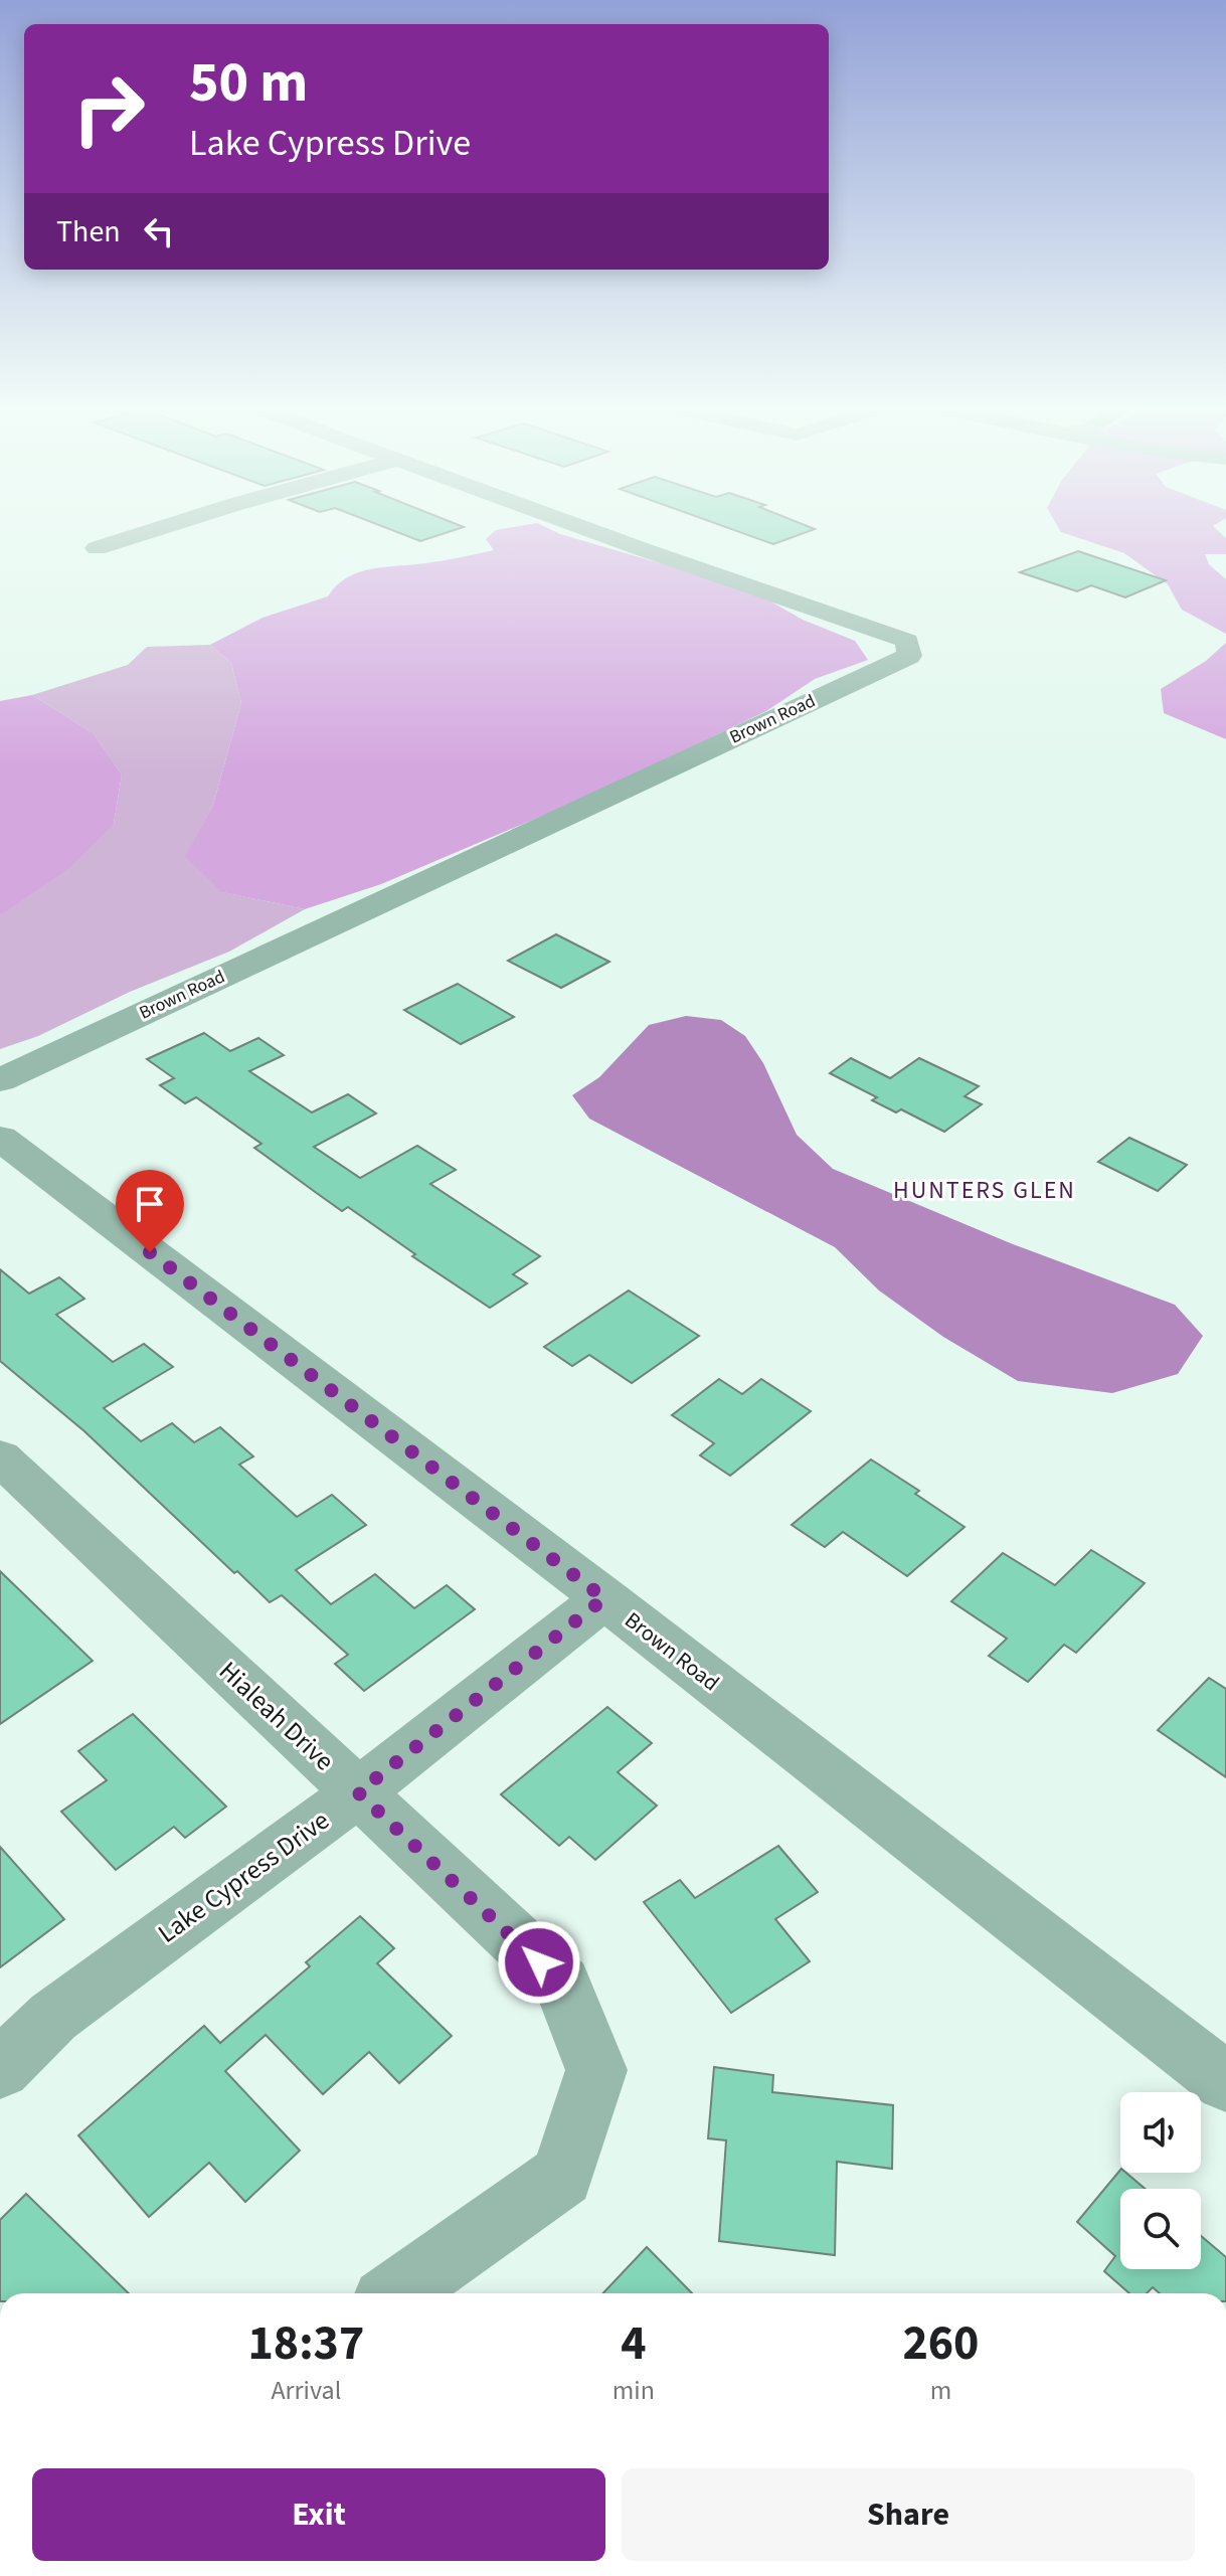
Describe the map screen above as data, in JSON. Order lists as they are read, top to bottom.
{
  "streets": {
    "street": ["Brown Road", "Hialeah Drive", "Lake Cypress Drive"]
  },
  "crossings": [
    ["Brown Road", "Lake Cypress Drive"],
    ["Hialeah Drive", "Lake Cypress Drive"]
  ],
  "districts": ["HUNTERS GLEN"],
  "page": {
    "turn": ["50 m", "Lake Cypress Drive"],
    "then": "Then",
    "eta": [
      "18:37",
      "Arrival",
      "4",
      "min",
      "260",
      "m"
    ],
    "buttons": ["Exit", "Share"]
  }
}
